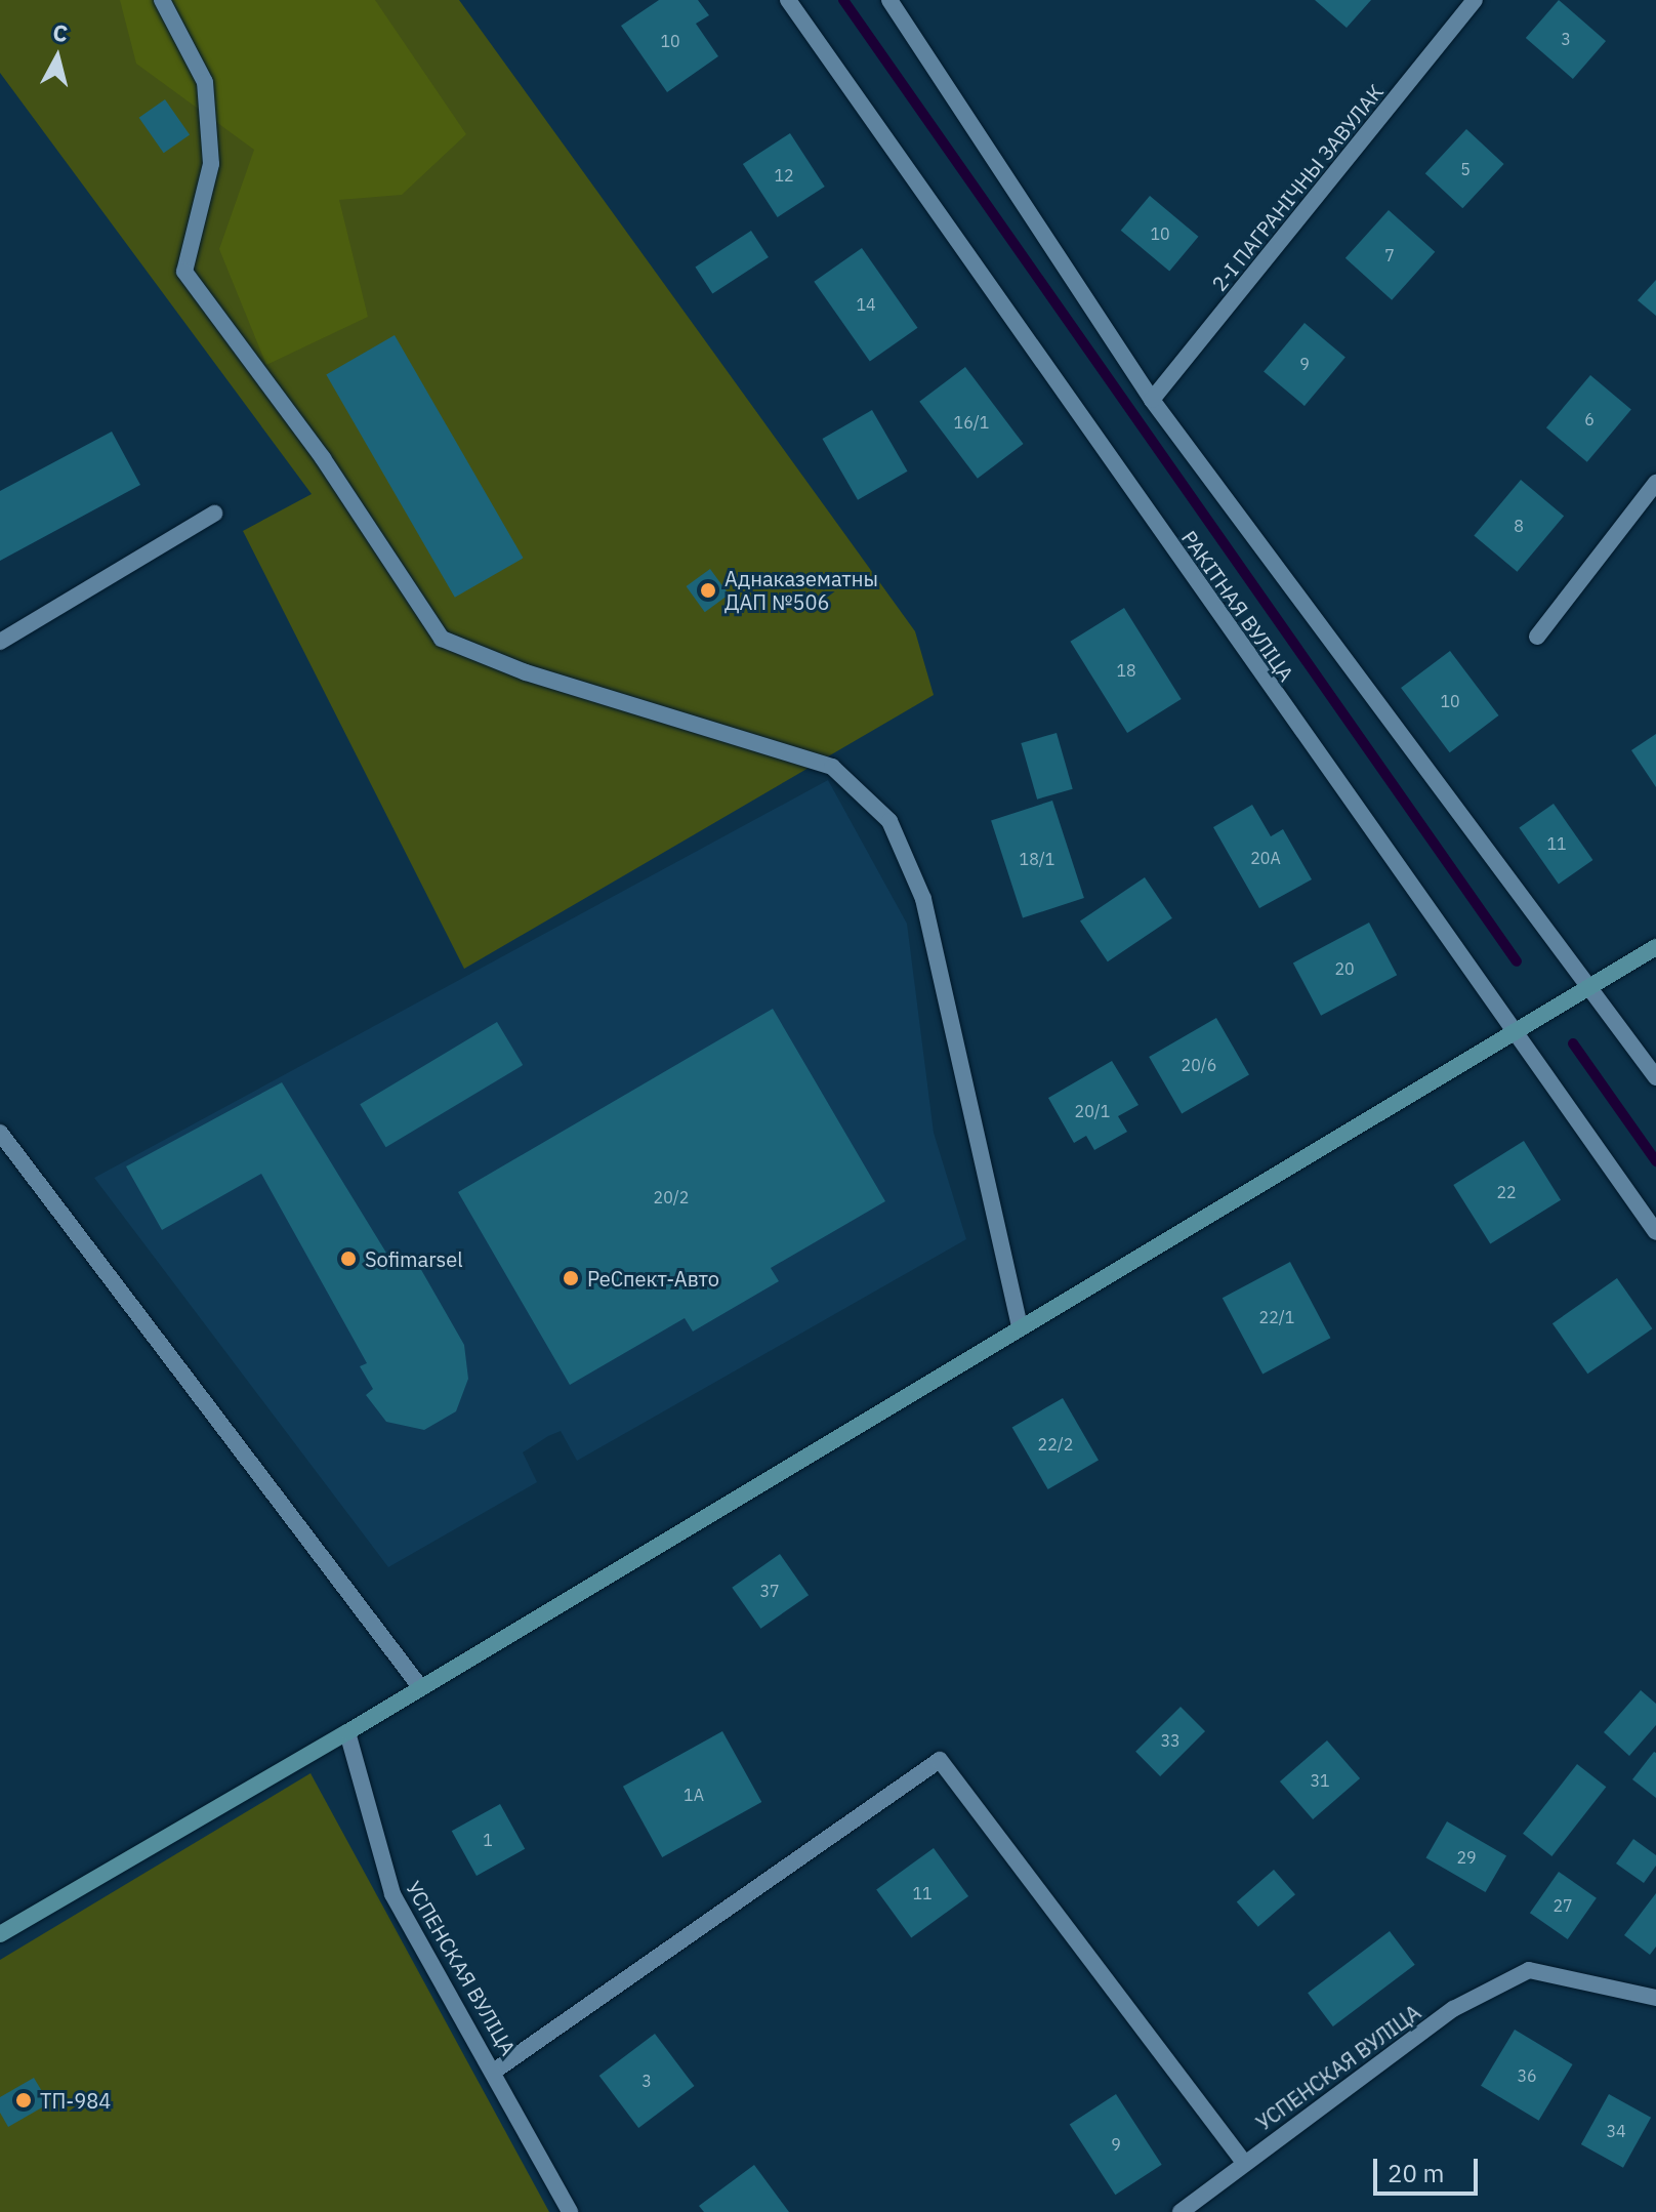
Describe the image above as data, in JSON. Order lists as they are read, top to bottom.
{
  "streets": {
    "street": ["2-І ПАГРАНІЧНЫ ЗАВУЛАК", "РАКІТНАЯ ВУЛІЦА", "УСПЕНСКАЯ ВУЛІЦА"]
  },
  "places": [
    "Аднаказематны ДАП №506",
    "Sofimarsel",
    "РеСпект-Авто",
    "ТП-984"
  ],
  "house_numbers": [
    "3",
    "10",
    "5",
    "12",
    "10",
    "7",
    "14",
    "9",
    "6",
    "16/1",
    "8",
    "18",
    "10",
    "11",
    "20А",
    "18/1",
    "20",
    "20/6",
    "20/1",
    "22",
    "20/2",
    "22/1",
    "22/2",
    "37",
    "33",
    "31",
    "1А",
    "1",
    "29",
    "11",
    "27",
    "36",
    "3",
    "34",
    "9"
  ],
  "scale_bar": "20 m",
  "north": "top"
}
